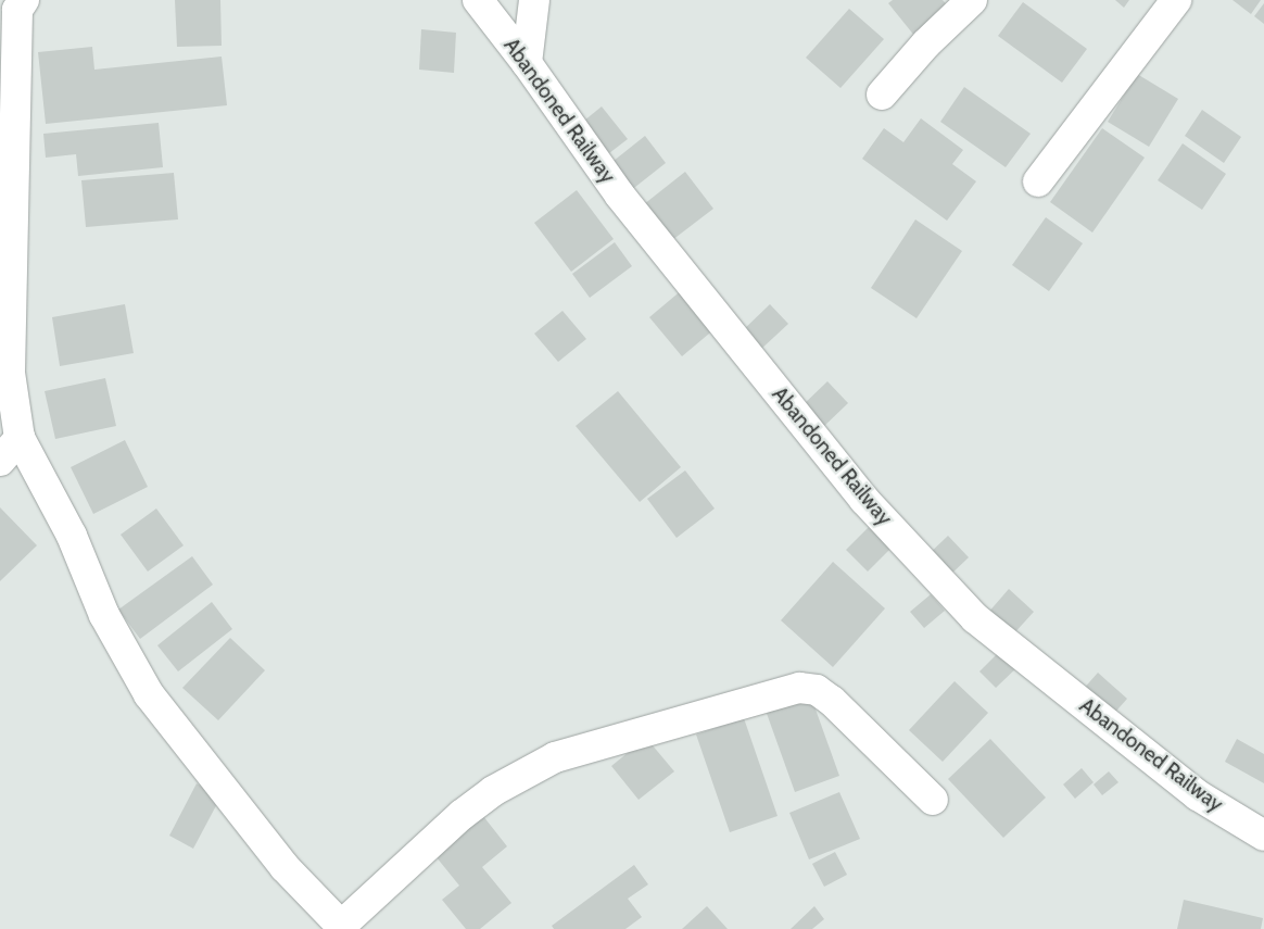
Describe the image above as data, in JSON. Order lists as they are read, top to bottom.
{
  "streets": {
    "street": ["Abandoned Railway"]
  }
}
